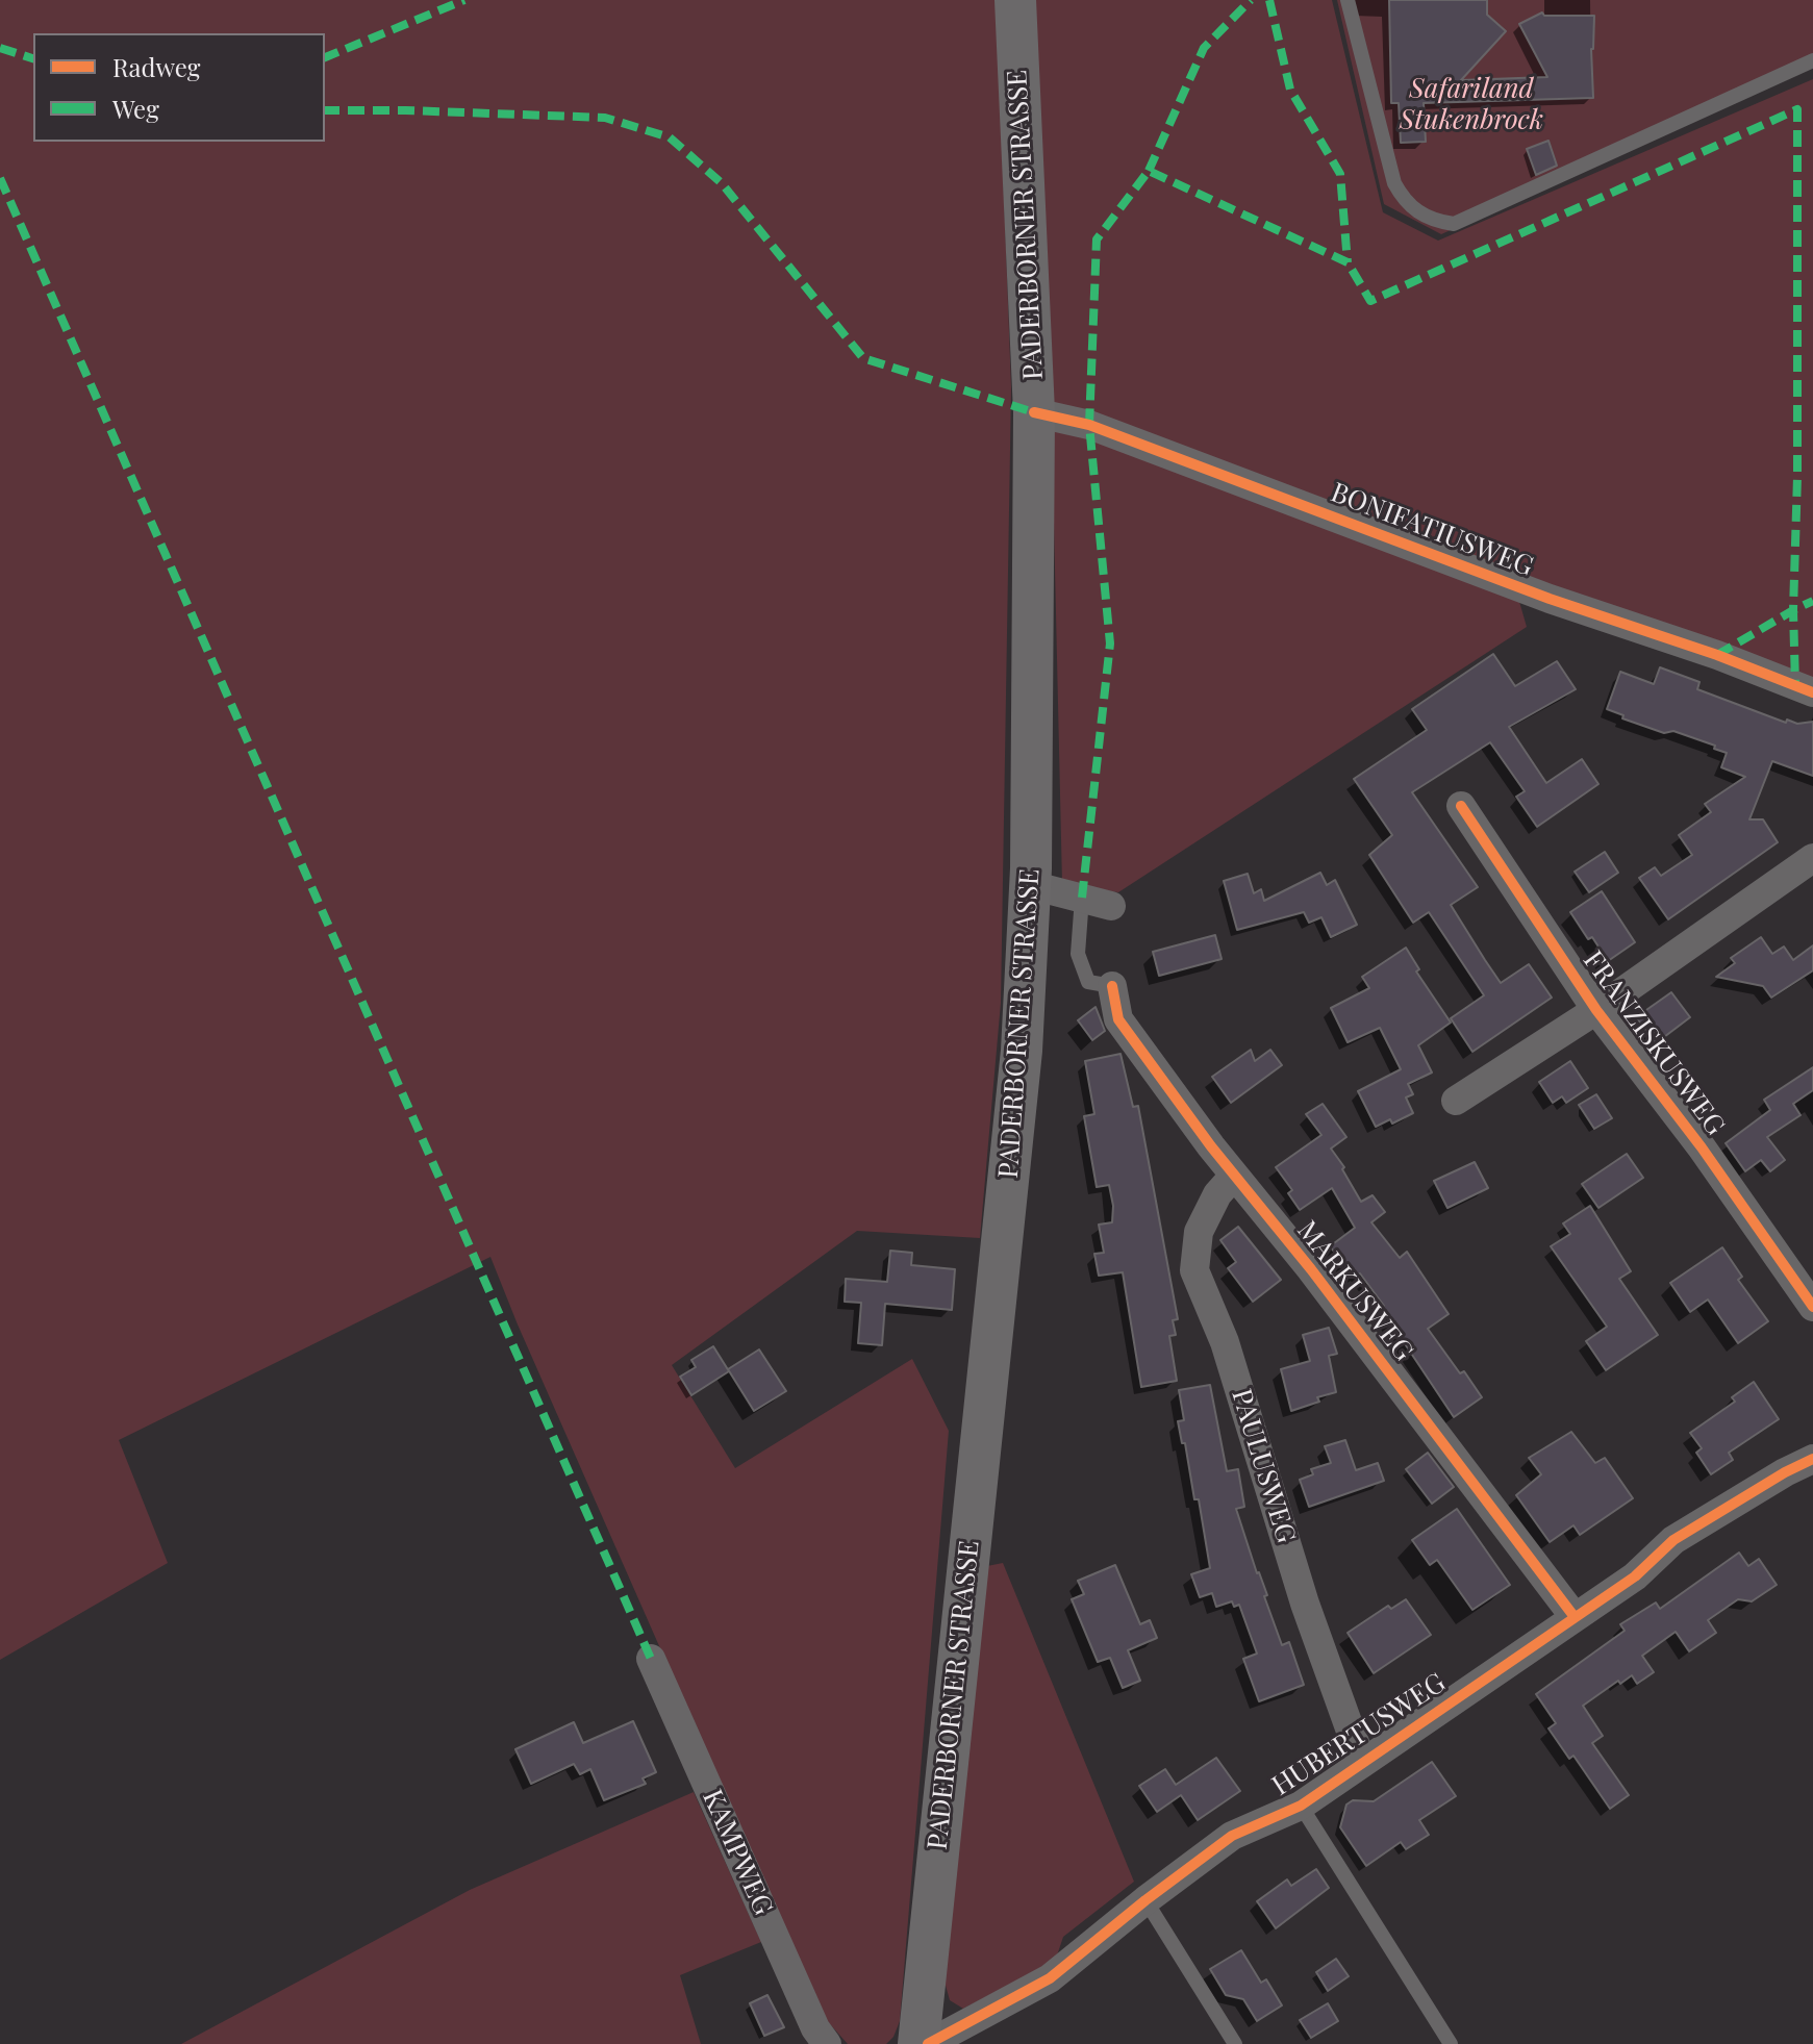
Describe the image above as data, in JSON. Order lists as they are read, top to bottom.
{
  "streets": {
    "main road": ["PADERBORNER STRASSE"],
    "street": [
      "BONIFATIUSWEG",
      "FRANZISKUSWEG",
      "MARKUSWEG",
      "PAULUSWEG",
      "HUBERTUSWEG",
      "KAMPWEG"
    ]
  },
  "crossings": [
    ["PADERBORNER STRASSE", "BONIFATIUSWEG"],
    ["MARKUSWEG", "PAULUSWEG"],
    ["MARKUSWEG", "HUBERTUSWEG"],
    ["PAULUSWEG", "HUBERTUSWEG"]
  ],
  "parks": ["Safariland Stukenbrock"],
  "legend": ["Radweg", "Weg"]
}
